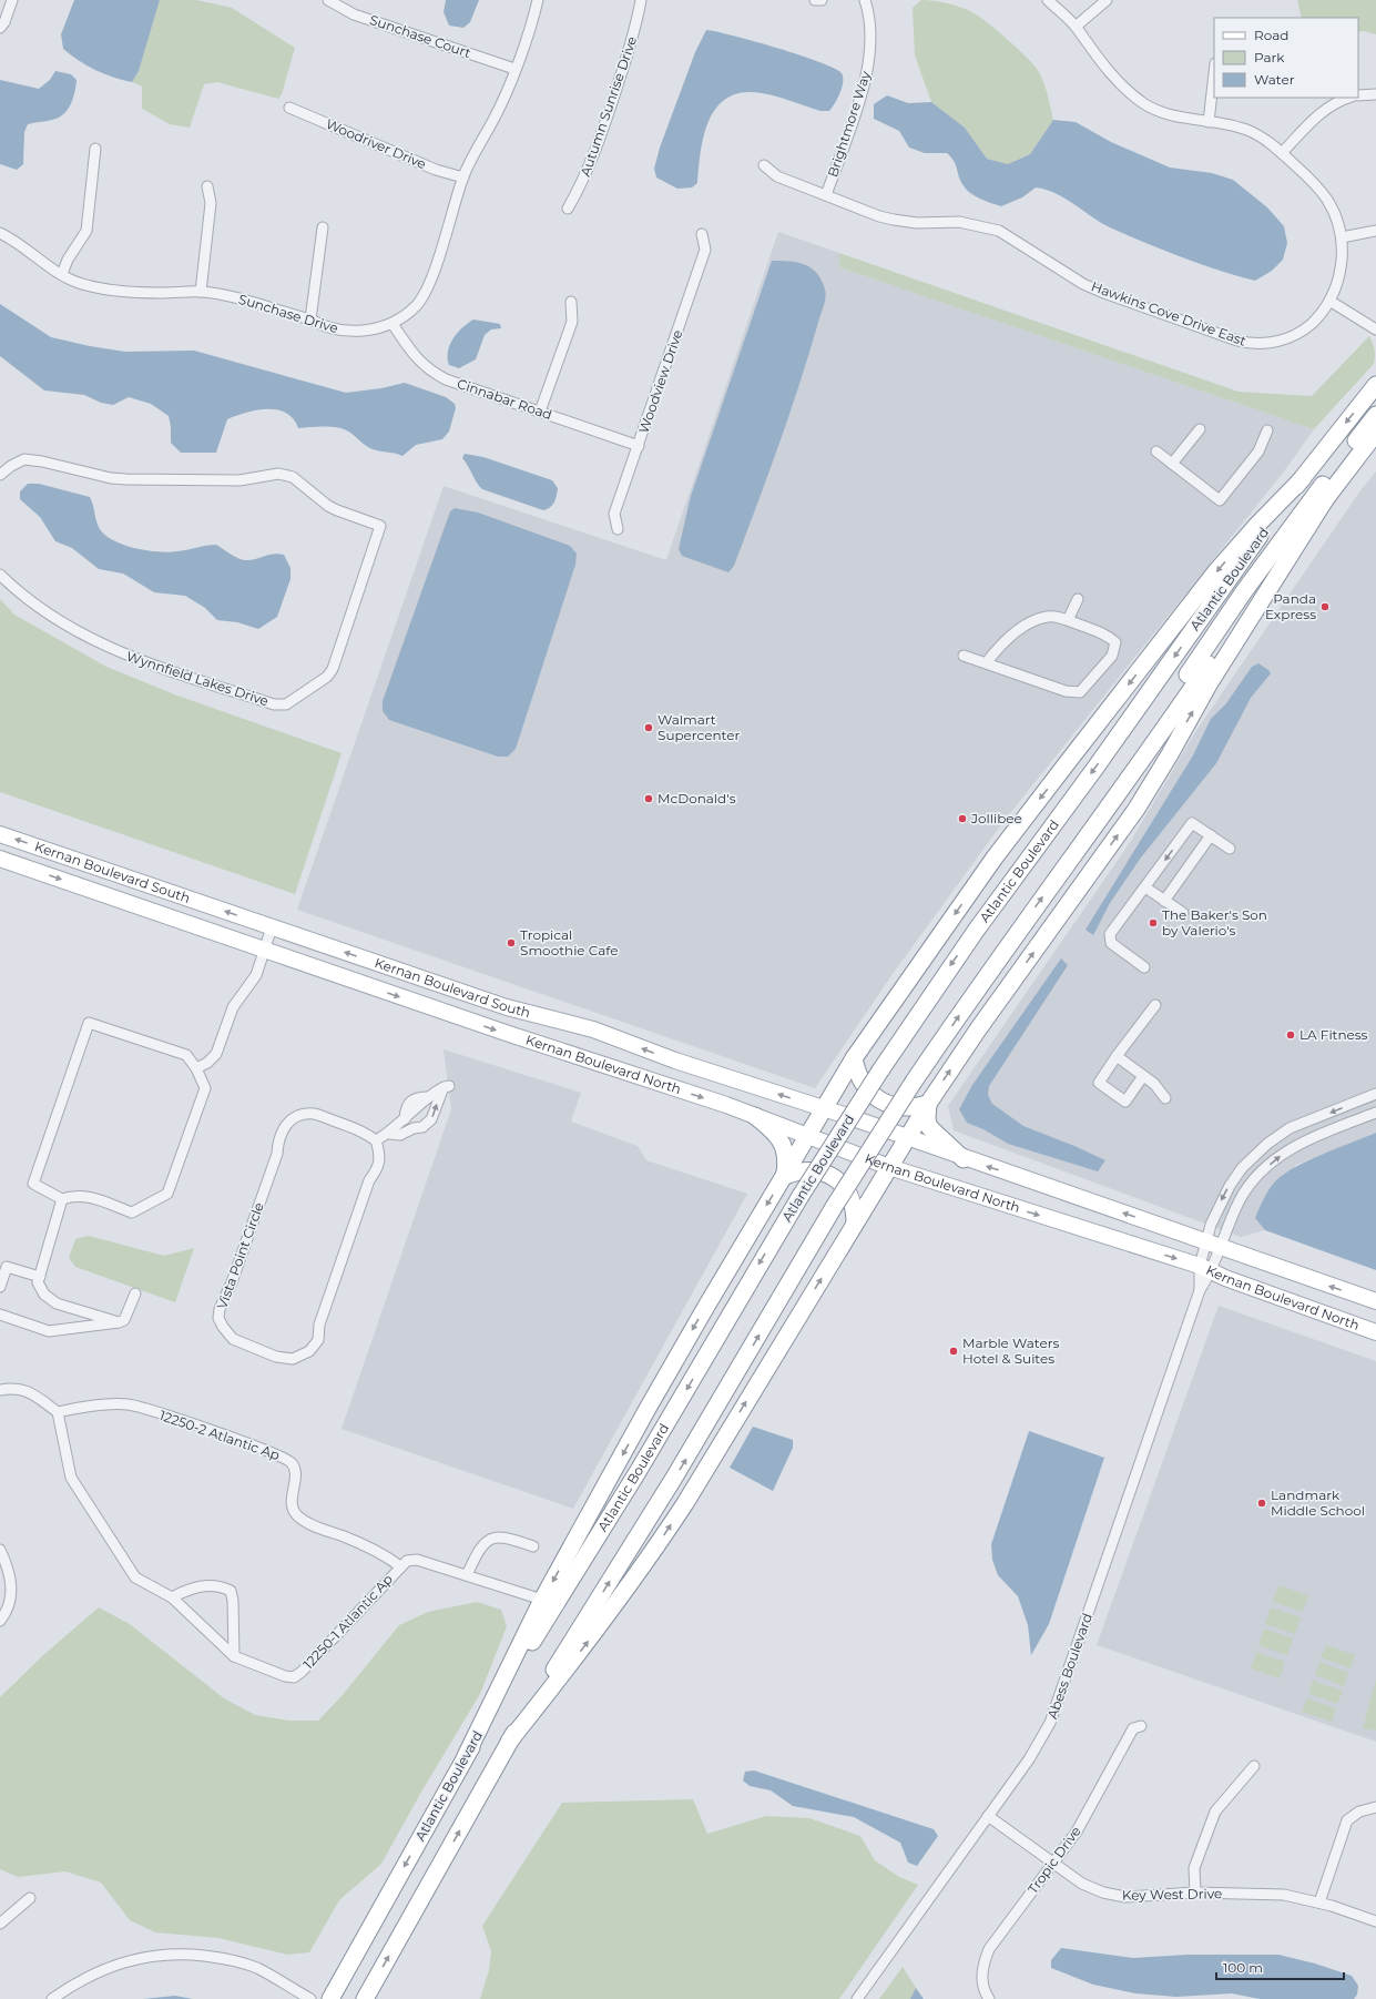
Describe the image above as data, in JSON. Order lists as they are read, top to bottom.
{
  "streets": {
    "highway": ["Atlantic Boulevard"],
    "main road": ["Kernan Boulevard South", "Kernan Boulevard North"],
    "street": [
      "Sunchase Court",
      "Autumn Sunrise Drive",
      "Brightmore Way",
      "Woodriver Drive",
      "Sunchase Drive",
      "Hawkins Cove Drive East",
      "Woodview Drive",
      "Cinnabar Road",
      "Wynnfield Lakes Drive",
      "Vista Point Circle",
      "12250-2 Atlantic Ap",
      "12250-1 Atlantic Ap",
      "Abess Boulevard",
      "Tropic Drive",
      "Key West Drive"
    ]
  },
  "crossings": [
    ["Sunchase Court", "Sunchase Drive"],
    ["Brightmore Way", "Hawkins Cove Drive East"],
    ["Woodriver Drive", "Sunchase Drive"],
    ["Sunchase Drive", "Cinnabar Road"],
    ["Woodview Drive", "Cinnabar Road"],
    ["Kernan Boulevard South", "Kernan Boulevard North"],
    ["Kernan Boulevard North", "Abess Boulevard"],
    ["12250-2 Atlantic Ap", "12250-1 Atlantic Ap"],
    ["Abess Boulevard", "Key West Drive"],
    ["Tropic Drive", "Key West Drive"]
  ],
  "places": [
    "Panda Express",
    "Walmart Supercenter",
    "McDonald's",
    "Jollibee",
    "The Baker's Son by Valerio's",
    "Tropical Smoothie Cafe",
    "LA Fitness",
    "Marble Waters Hotel & Suites",
    "Landmark Middle School"
  ],
  "legend": ["Road", "Park", "Water"],
  "scale_bar": "100 m"
}
